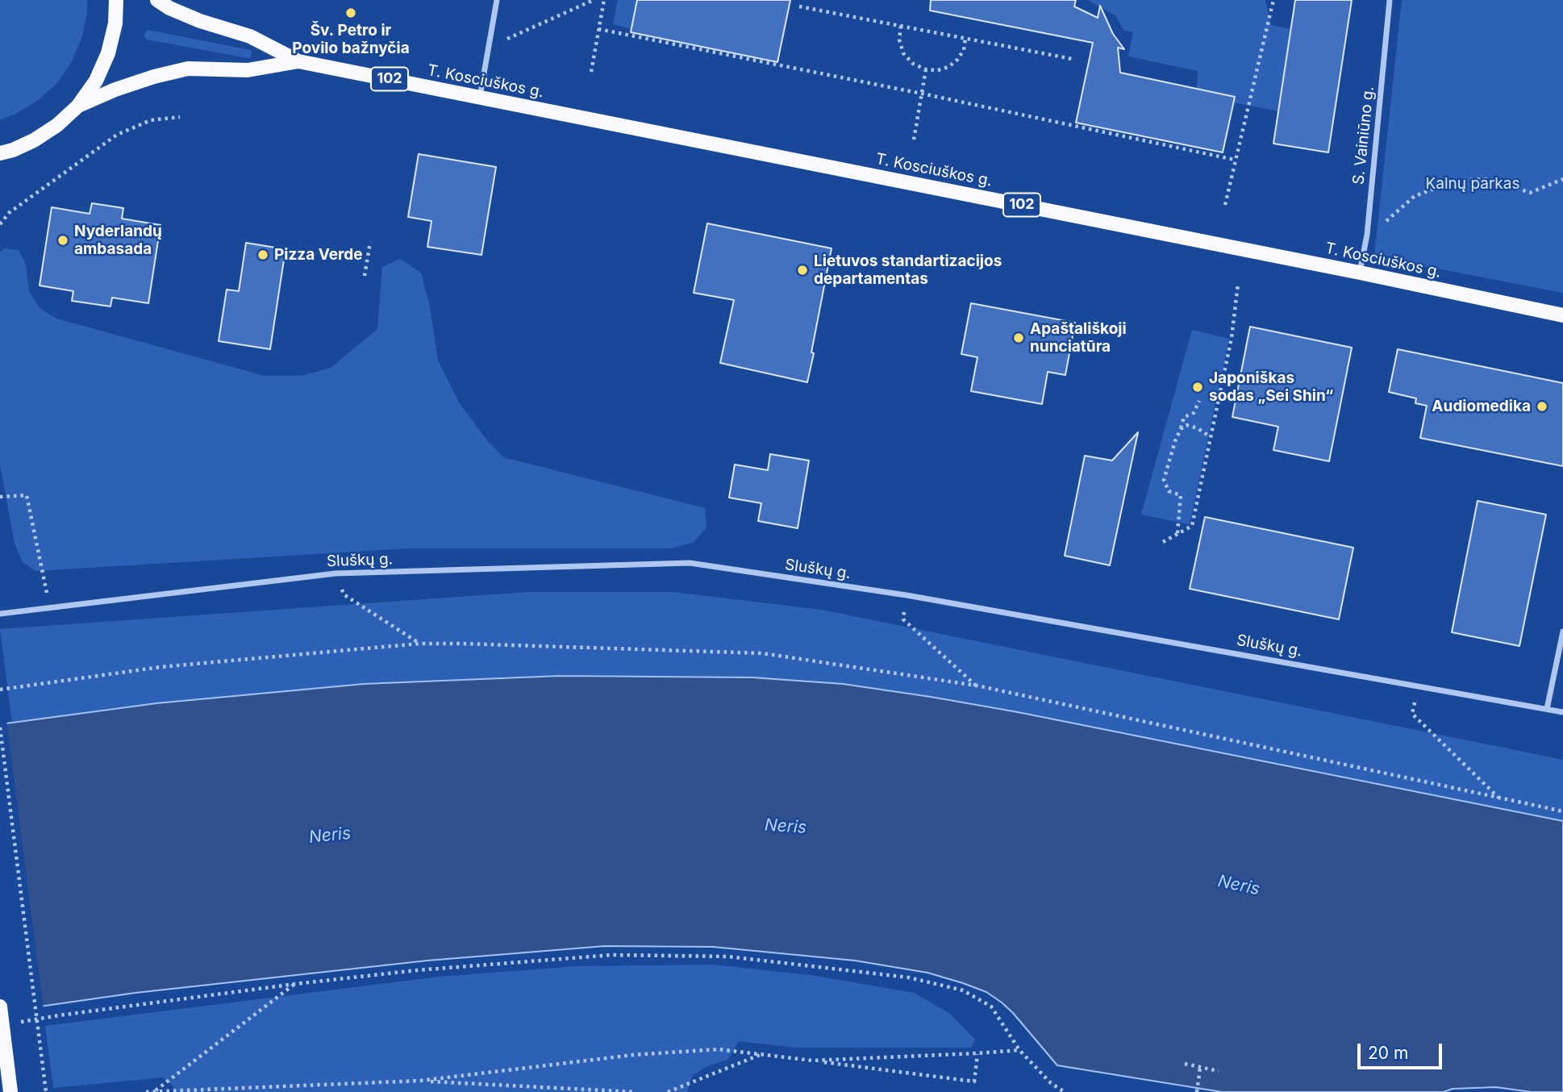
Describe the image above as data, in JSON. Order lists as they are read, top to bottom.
{
  "streets": {
    "main road": ["102", "T. Kosciuškos g."],
    "street": ["S. Vainiūno g.", "Sluškų g."]
  },
  "crossings": [
    ["T. Kosciuškos g.", "S. Vainiūno g."]
  ],
  "water": ["Neris"],
  "parks": ["Kalnų parkas"],
  "places": [
    "Šv. Petro ir Povilo bažnyčia",
    "Nyderlandų ambasada",
    "Pizza Verde",
    "Lietuvos standartizacijos departamentas",
    "Apaštališkoji nunciatūra",
    "Japoniškas sodas „Sei Shin“",
    "Audiomedika"
  ],
  "scale_bar": "20 m"
}
